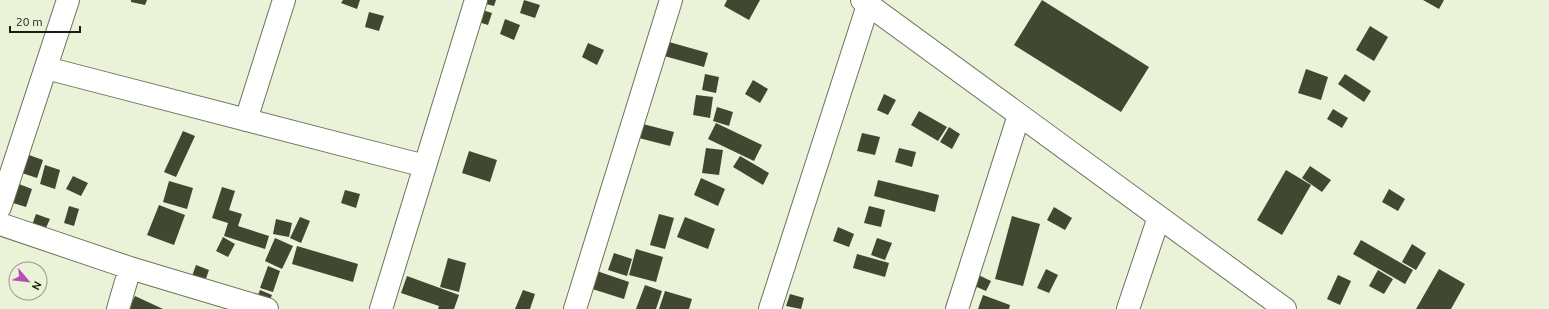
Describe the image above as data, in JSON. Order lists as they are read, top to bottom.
{
  "scale_bar": "20 m",
  "north": "bottom right"
}
